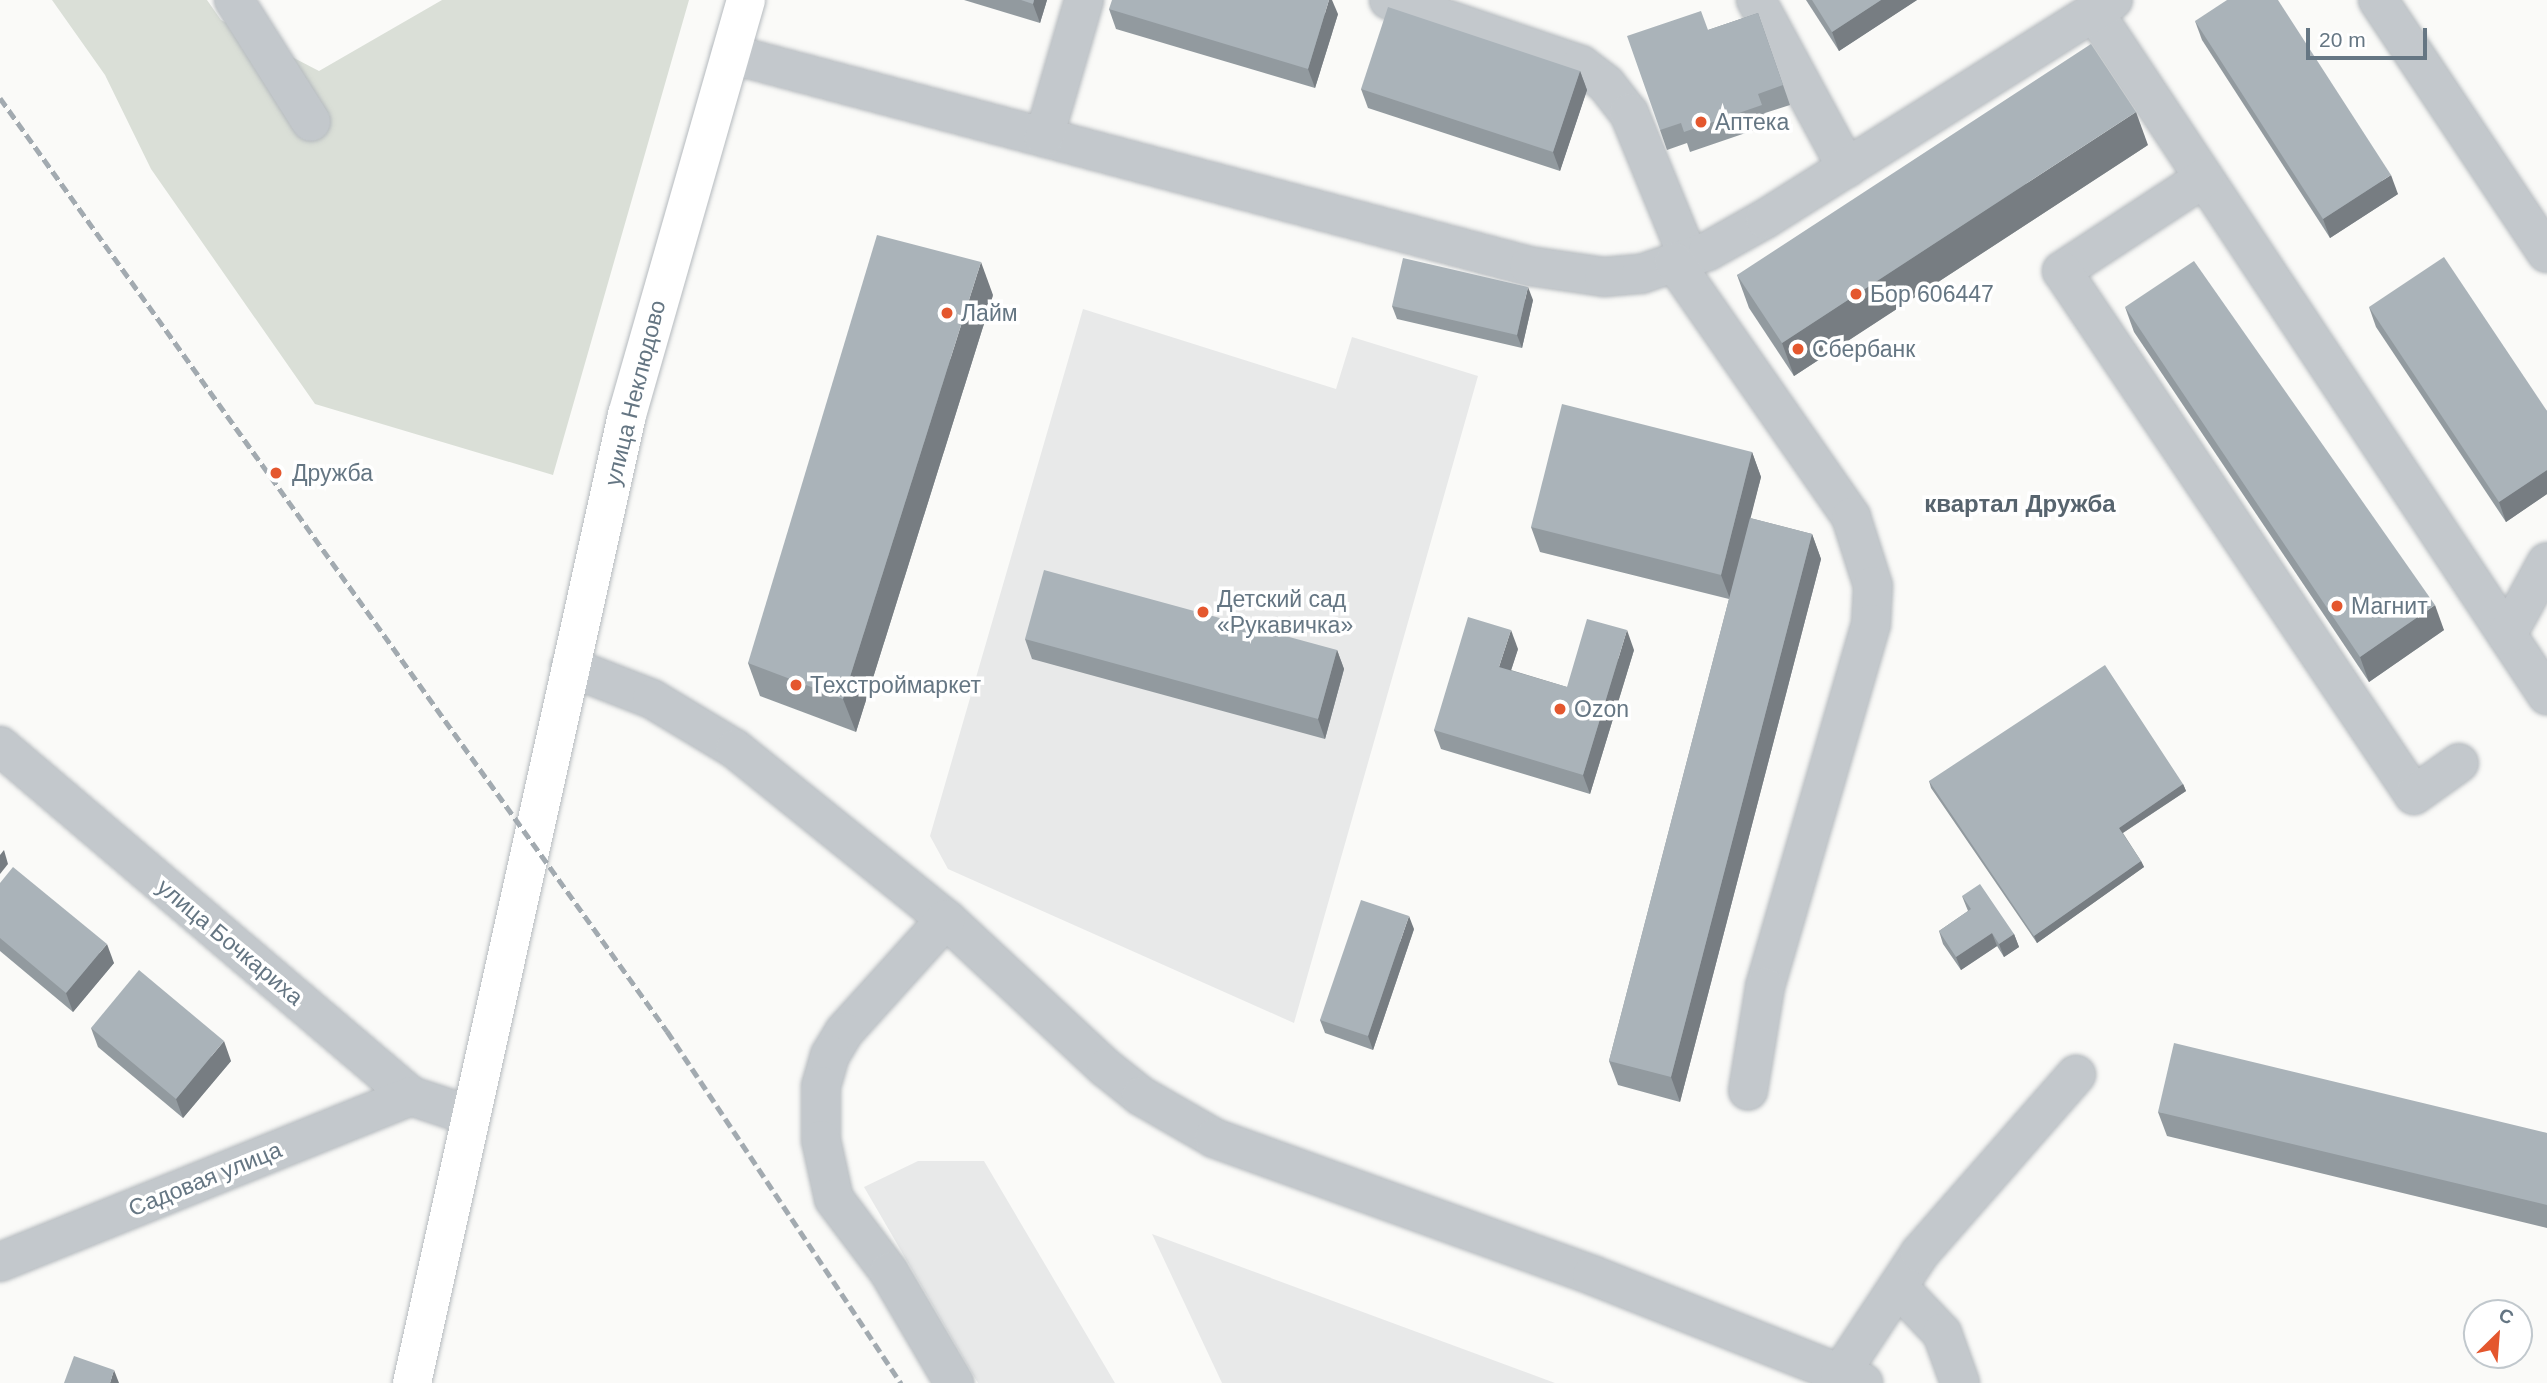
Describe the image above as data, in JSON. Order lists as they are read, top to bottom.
{
  "streets": {
    "main road": ["улица Неклюдово"],
    "street": ["улица Бочкариха", "Садовая улица"]
  },
  "crossings": [
    ["улица Неклюдово", "улица Бочкариха"],
    ["улица Бочкариха", "Садовая улица"]
  ],
  "districts": ["квартал Дружба"],
  "places": [
    "Аптека",
    "Бор 606447",
    "Лайм",
    "Сбербанк",
    "Дружба",
    "Магнит",
    "Детский сад «Рукавичка»",
    "Техстроймаркет",
    "Ozon"
  ],
  "scale_bar": "20 m",
  "north": "top right"
}
